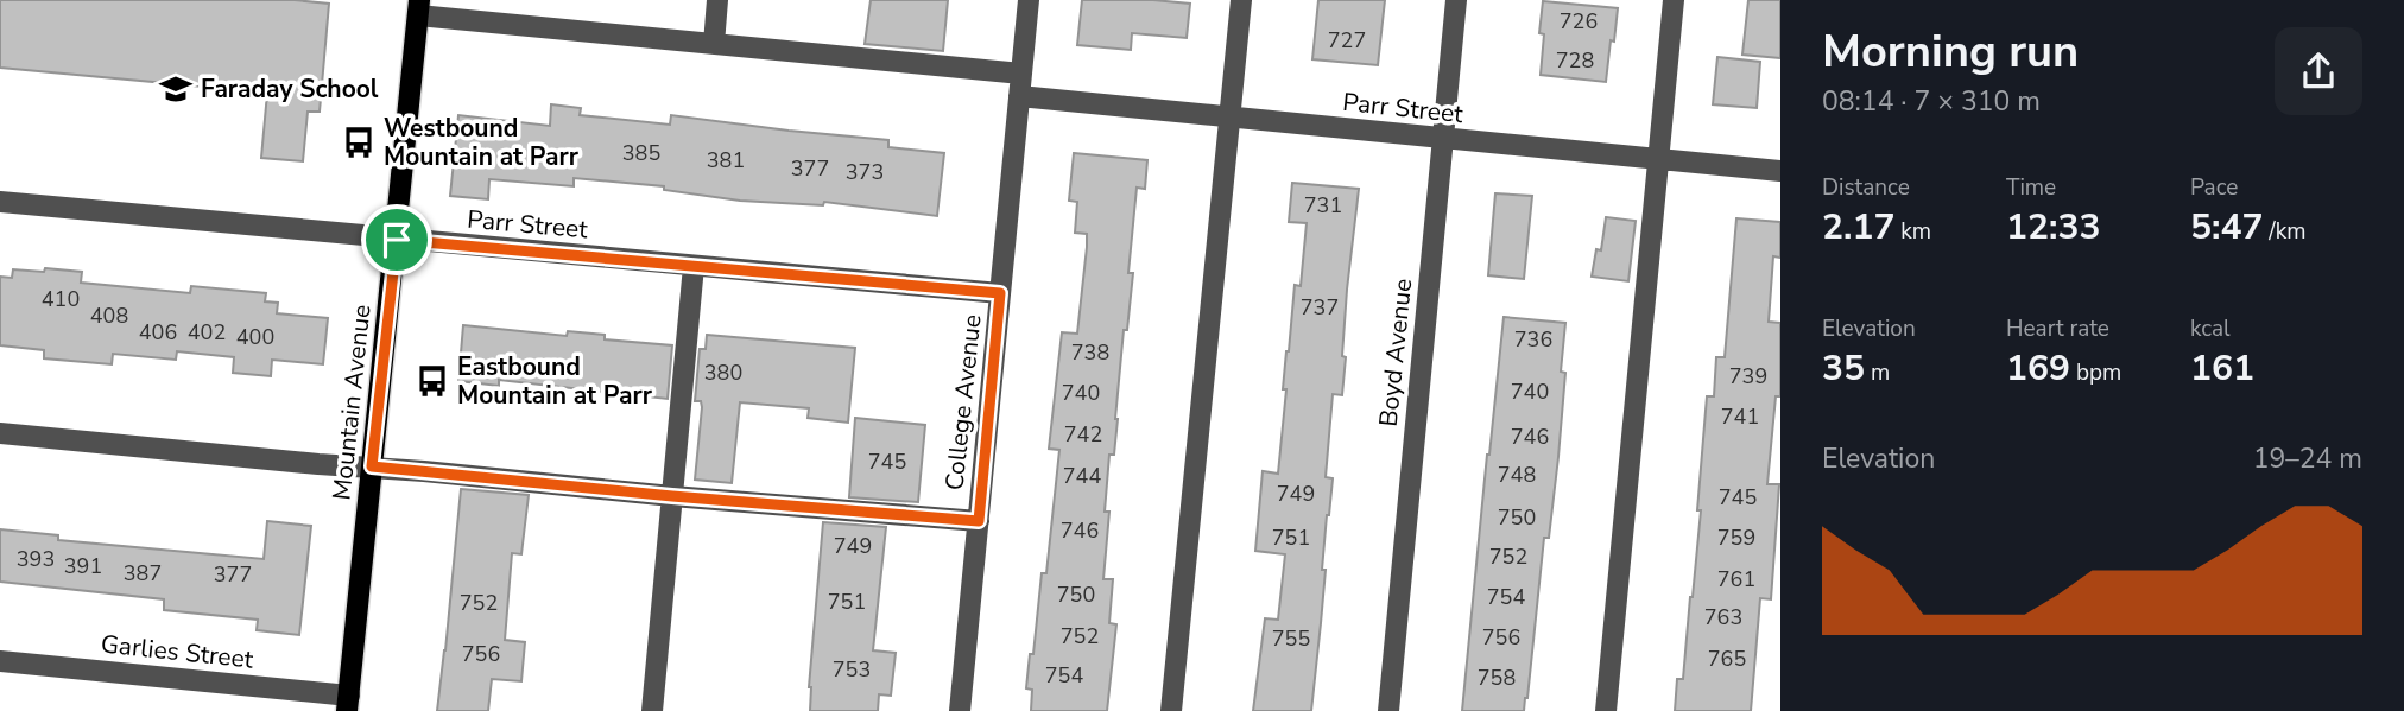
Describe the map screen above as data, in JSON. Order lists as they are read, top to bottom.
{
  "streets": {
    "main road": ["Mountain Avenue"],
    "street": [
      "Parr Street",
      "Boyd Avenue",
      "College Avenue",
      "Garlies Street"
    ]
  },
  "crossings": [
    ["Parr Street", "Boyd Avenue"],
    ["Parr Street", "Mountain Avenue"],
    ["Parr Street", "College Avenue"],
    ["Mountain Avenue", "Garlies Street"]
  ],
  "places": {
    "school or university": ["Faraday School"],
    "bus stop": ["Westbound Mountain at Parr", "Eastbound Mountain at Parr"]
  },
  "house_numbers": [
    "726",
    "727",
    "728",
    "385",
    "381",
    "377",
    "373",
    "731",
    "410",
    "737",
    "408",
    "406",
    "402",
    "400",
    "736",
    "738",
    "380",
    "739",
    "740",
    "740",
    "741",
    "742",
    "746",
    "745",
    "748",
    "744",
    "749",
    "745",
    "750",
    "746",
    "751",
    "759",
    "749",
    "752",
    "393",
    "391",
    "387",
    "377",
    "761",
    "750",
    "754",
    "751",
    "752",
    "763",
    "752",
    "756",
    "755",
    "756",
    "765",
    "753",
    "754",
    "758"
  ],
  "page": {
    "heading": ["Morning run", "08:14 · 7 × 310 m"],
    "stats": [
      ["Distance", "2.17 km"],
      ["Time", "12:33"],
      ["Pace", "5:47 /km"],
      ["Elevation", "35 m"],
      ["Heart rate", "169 bpm"],
      ["kcal", "161"]
    ],
    "chart": ["Elevation", "19–24 m"]
  }
}
